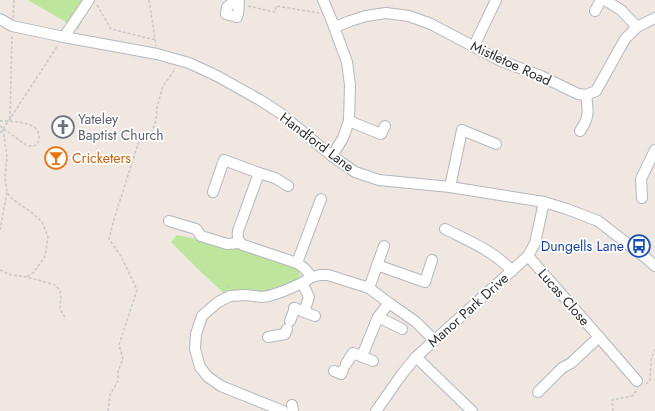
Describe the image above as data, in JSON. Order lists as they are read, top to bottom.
{
  "streets": {
    "street": [
      "Mistletoe Road",
      "Handford Lane",
      "Lucas Close",
      "Manor Park Drive"
    ]
  },
  "crossings": [
    ["Handford Lane", "Manor Park Drive"],
    ["Lucas Close", "Manor Park Drive"]
  ],
  "places": {
    "church": ["Yateley Baptist Church"],
    "bar": ["Cricketers"],
    "bus stop": ["Dungells Lane"]
  }
}
